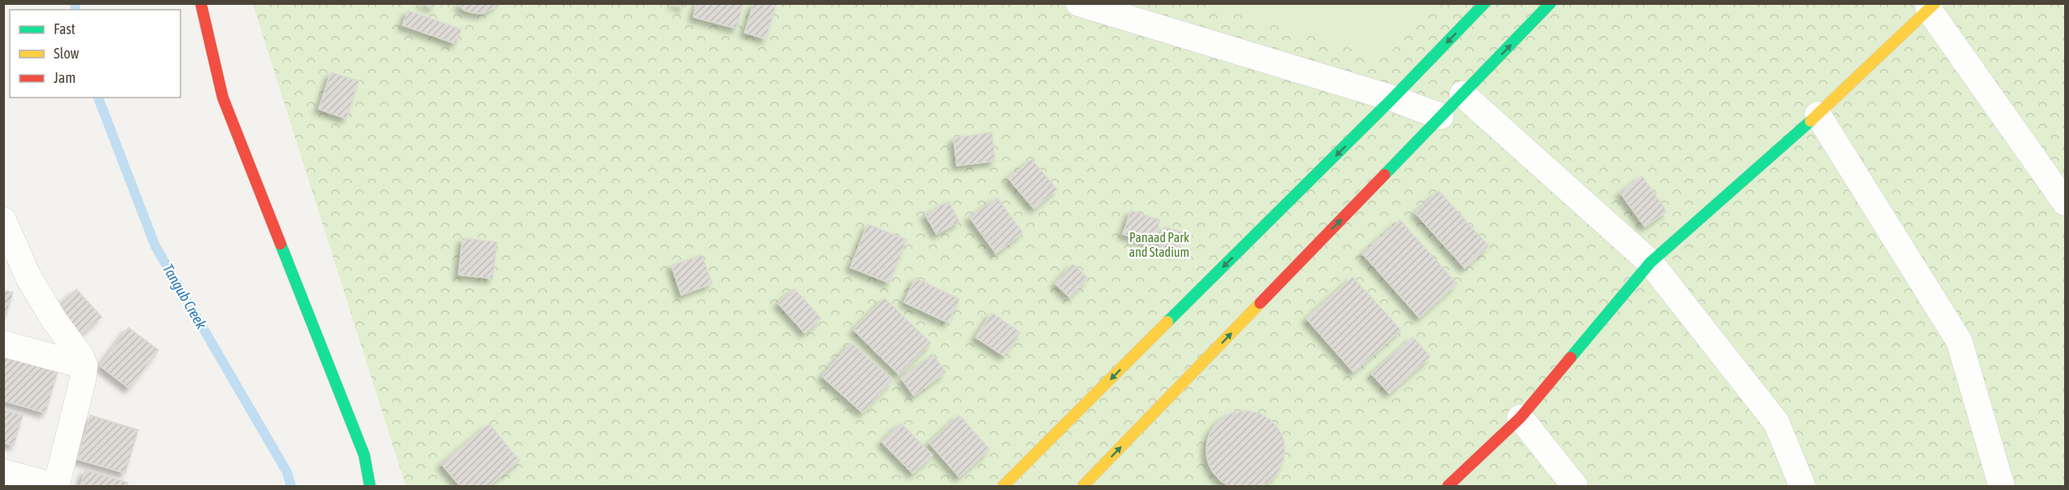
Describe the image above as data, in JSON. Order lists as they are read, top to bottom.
{
  "water": ["Tangub Creek"],
  "parks": ["Panaad Park and Stadium"],
  "legend": ["Fast", "Slow", "Jam"]
}
